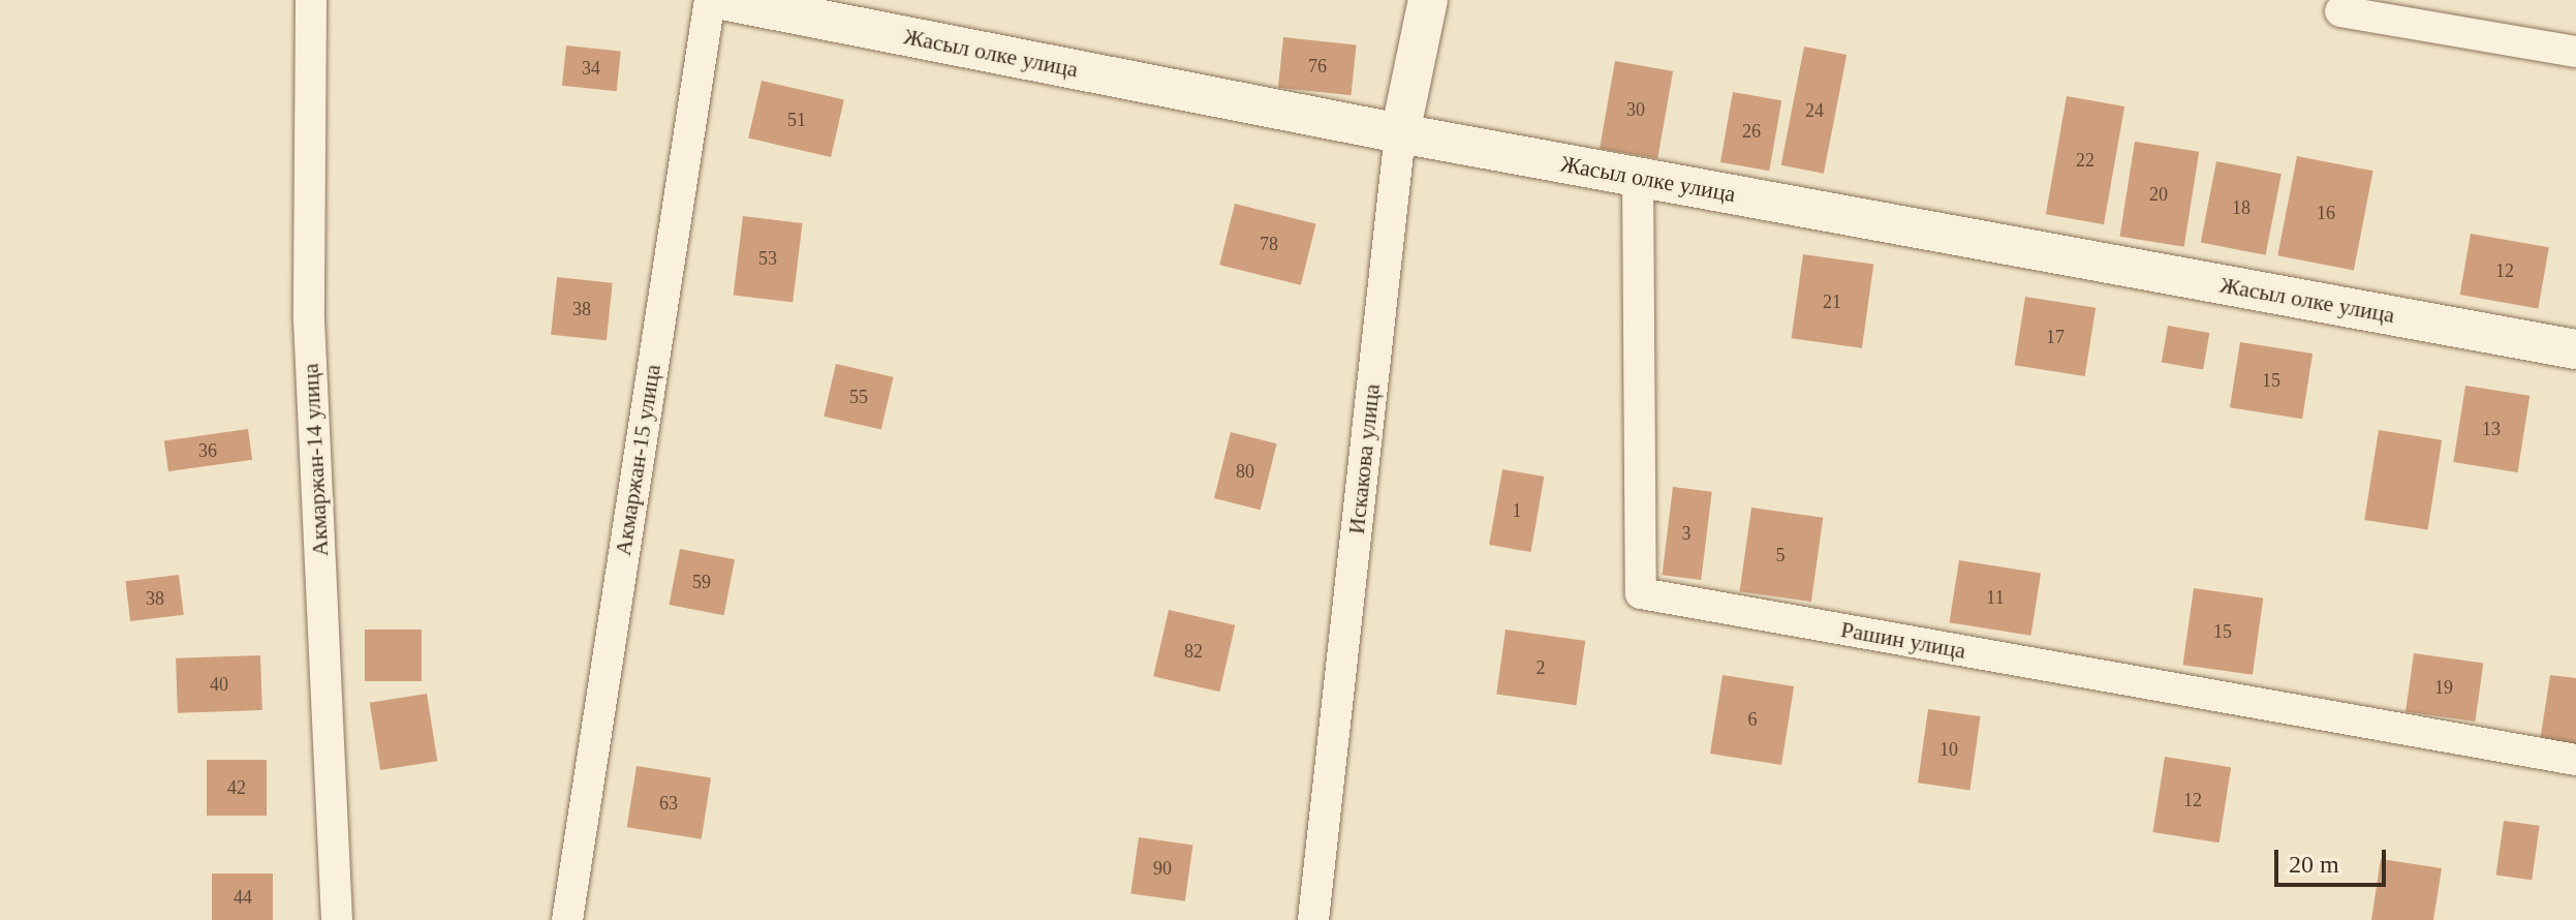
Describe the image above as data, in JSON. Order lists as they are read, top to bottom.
{
  "streets": {
    "street": [
      "Жасыл олке улица",
      "Искакова улица",
      "Акмаржан-14 улица",
      "Акмаржан-15 улица",
      "Рашин улица"
    ]
  },
  "crossings": [
    ["Жасыл олке улица", "Искакова улица"],
    ["Жасыл олке улица", "Рашин улица"]
  ],
  "house_numbers": [
    "76",
    "34",
    "30",
    "24",
    "51",
    "26",
    "22",
    "20",
    "18",
    "16",
    "78",
    "53",
    "12",
    "21",
    "38",
    "17",
    "15",
    "55",
    "13",
    "36",
    "80",
    "1",
    "3",
    "5",
    "59",
    "11",
    "38",
    "15",
    "82",
    "2",
    "40",
    "19",
    "6",
    "10",
    "42",
    "12",
    "63",
    "90",
    "44"
  ],
  "scale_bar": "20 m"
}
